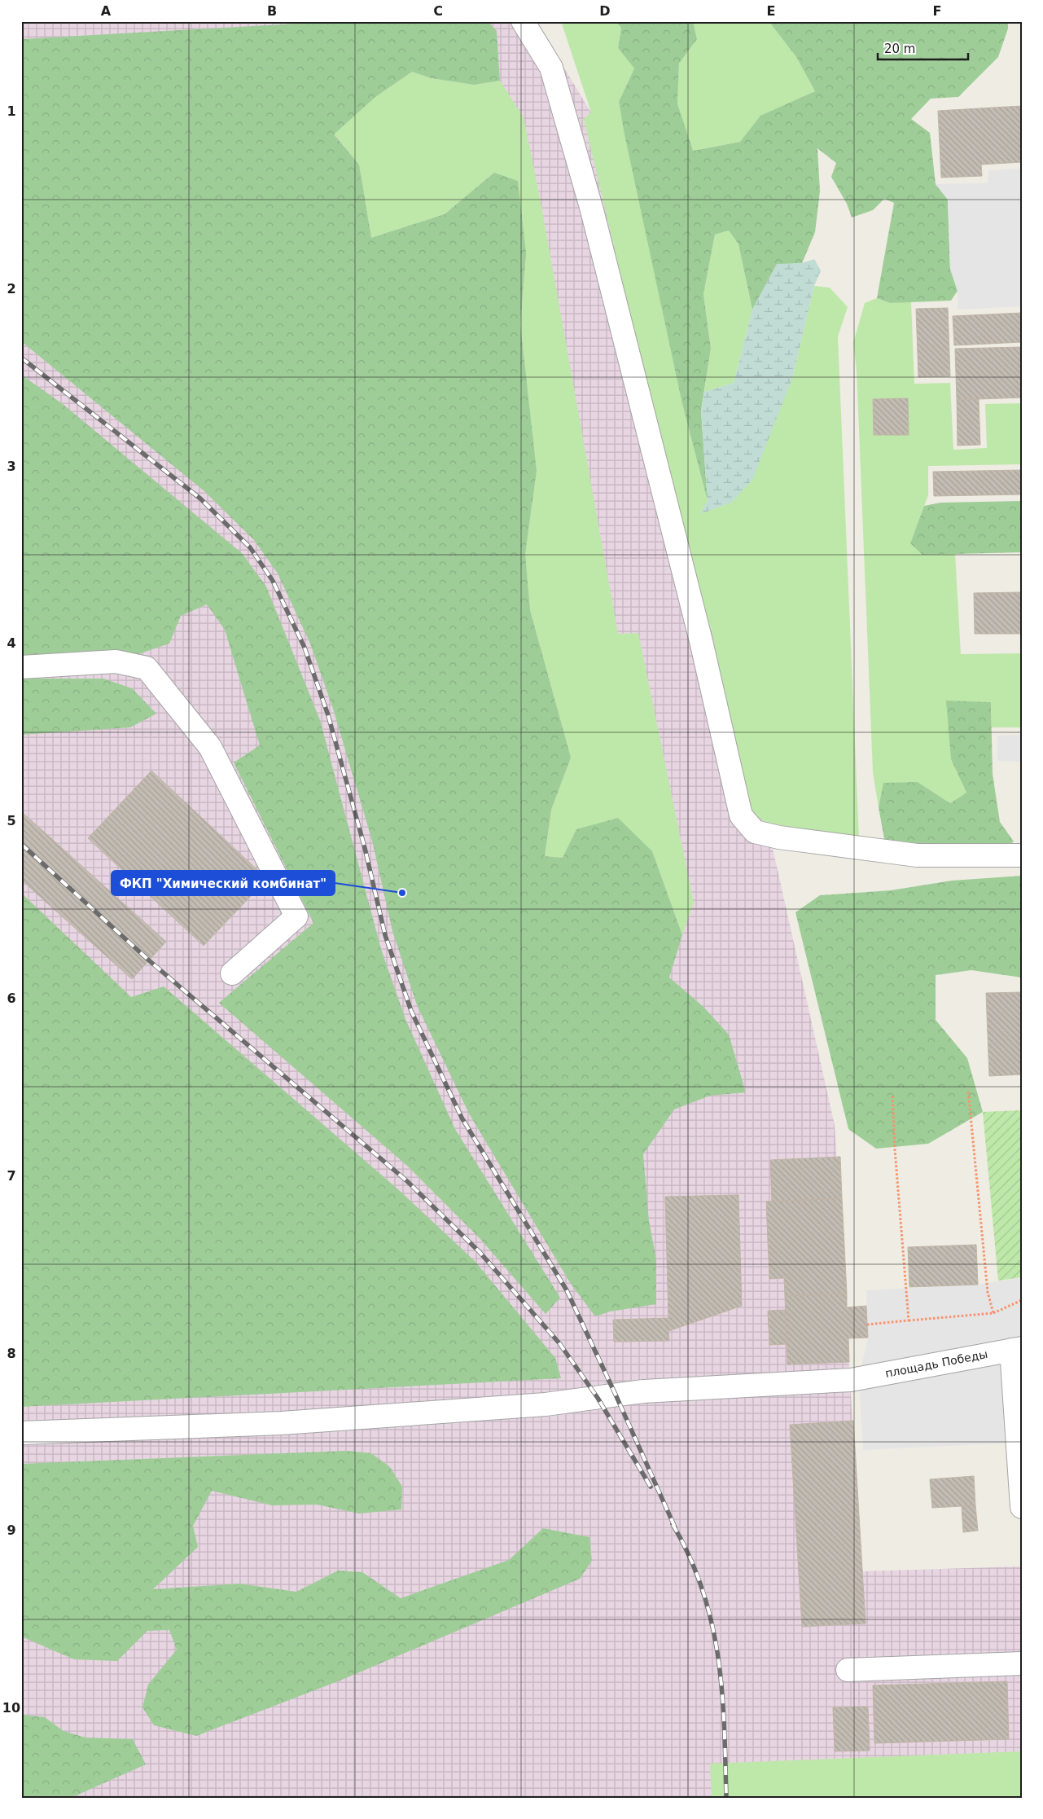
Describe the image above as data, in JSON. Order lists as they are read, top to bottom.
{
  "streets": {
    "street": ["площадь Победы"]
  },
  "places": ["ФКП \"Химический комбинат\""],
  "scale_bar": "20 m",
  "grid": {
    "columns": [
      "A",
      "B",
      "C",
      "D",
      "E",
      "F"
    ],
    "rows": [
      "1",
      "2",
      "3",
      "4",
      "5",
      "6",
      "7",
      "8",
      "9",
      "10"
    ]
  }
}
